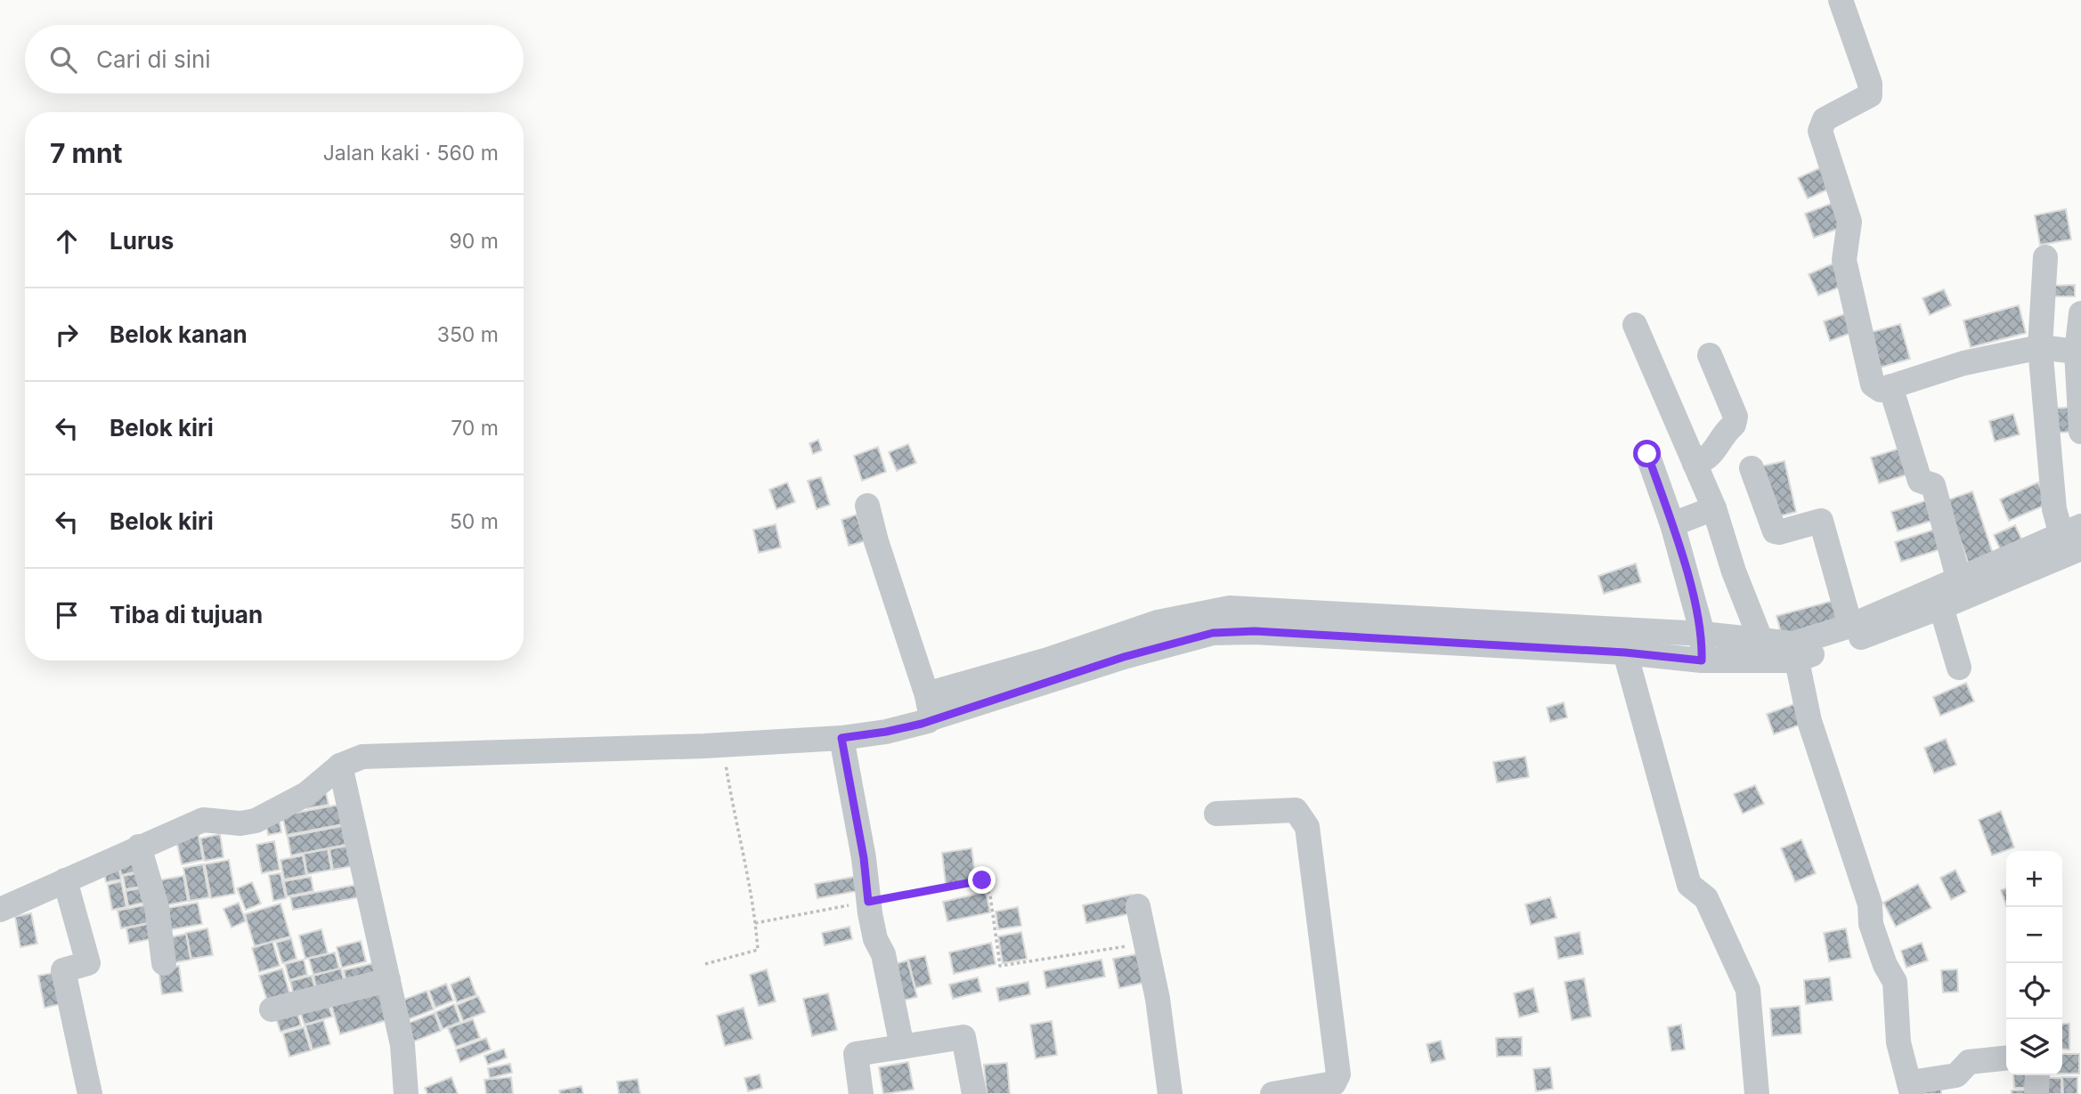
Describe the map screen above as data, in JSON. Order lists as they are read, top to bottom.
{
  "page": {
    "search": "Cari di sini",
    "heading": ["7 mnt", "Jalan kaki · 560 m"],
    "list": [
      ["Lurus", "90 m"],
      ["Belok kanan", "350 m"],
      ["Belok kiri", "70 m"],
      ["Belok kiri", "50 m"],
      "Tiba di tujuan"
    ],
    "map_buttons": ["+", "−"]
  }
}
